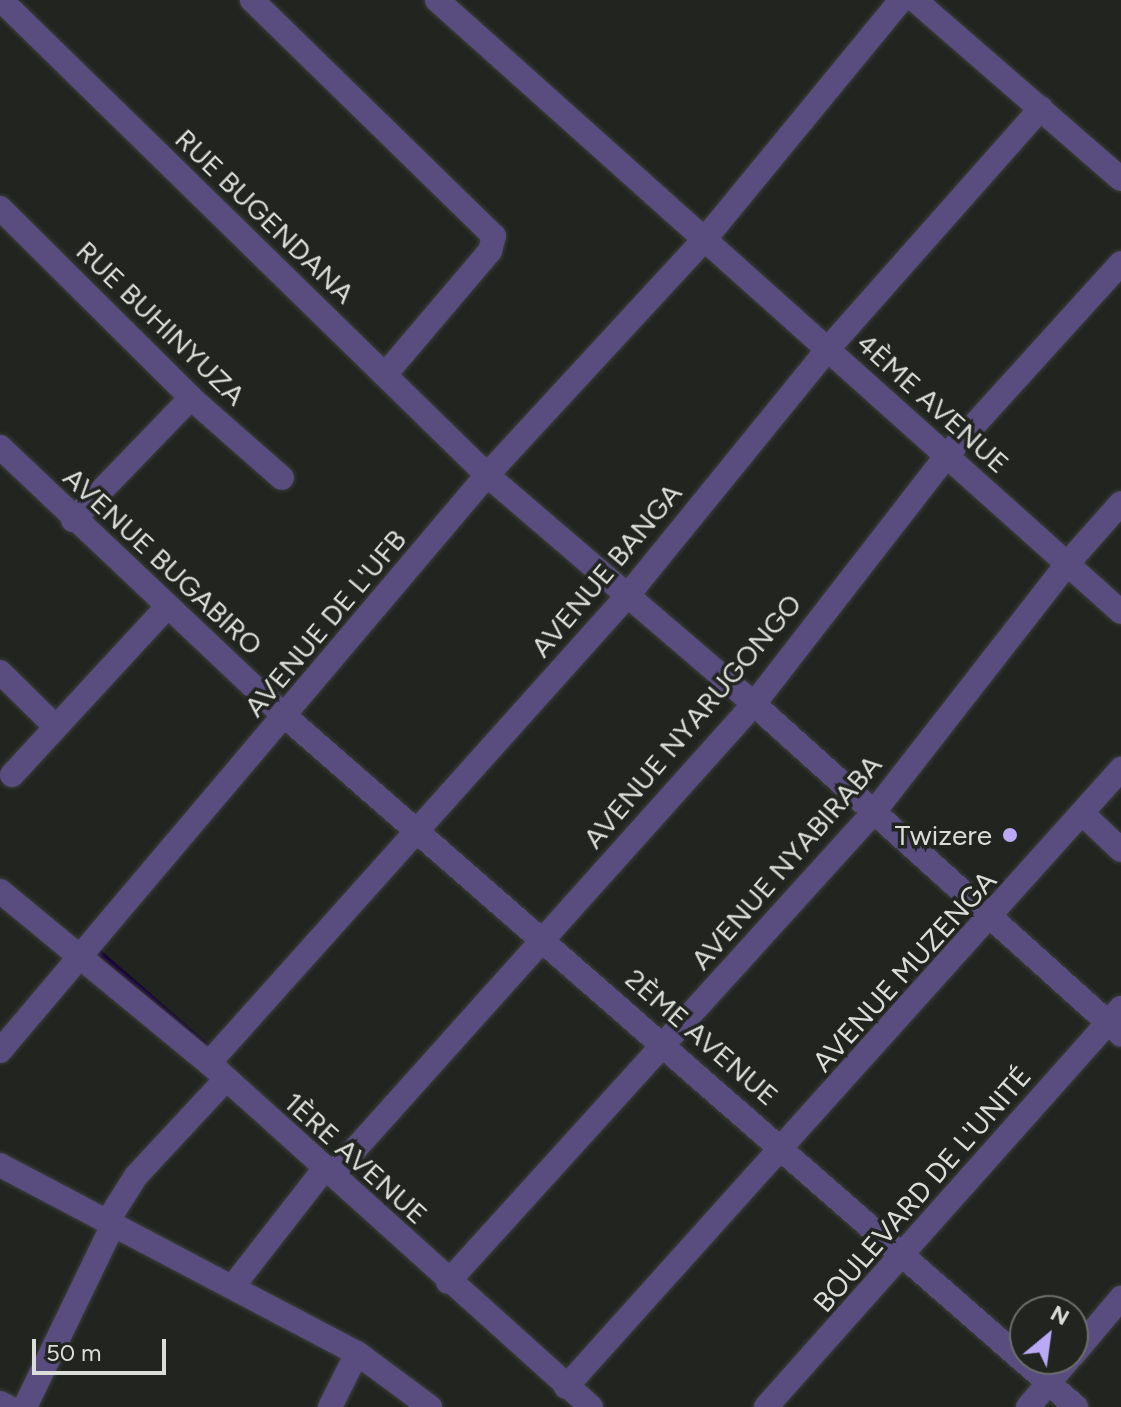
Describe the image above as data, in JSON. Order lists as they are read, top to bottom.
{
  "streets": {
    "street": [
      "RUE BUGENDANA",
      "RUE BUHINYUZA",
      "4ÈME AVENUE",
      "AVENUE BUGABIRO",
      "AVENUE BANGA",
      "AVENUE DE L'UFB",
      "AVENUE NYARUGONGO",
      "AVENUE NYABIRABA",
      "AVENUE MUZENGA",
      "2ÈME AVENUE",
      "1ÈRE AVENUE",
      "BOULEVARD DE L'UNITÉ"
    ]
  },
  "crossings": [
    ["RUE BUGENDANA", "AVENUE BANGA"],
    ["RUE BUGENDANA", "AVENUE DE L'UFB"],
    ["RUE BUGENDANA", "AVENUE NYARUGONGO"],
    ["RUE BUGENDANA", "AVENUE NYABIRABA"],
    ["RUE BUGENDANA", "AVENUE MUZENGA"],
    ["RUE BUGENDANA", "BOULEVARD DE L'UNITÉ"],
    ["4ÈME AVENUE", "AVENUE BANGA"],
    ["4ÈME AVENUE", "AVENUE DE L'UFB"],
    ["4ÈME AVENUE", "AVENUE NYARUGONGO"],
    ["4ÈME AVENUE", "AVENUE NYABIRABA"],
    ["AVENUE BUGABIRO", "AVENUE DE L'UFB"],
    ["AVENUE BUGABIRO", "2ÈME AVENUE"],
    ["AVENUE BANGA", "2ÈME AVENUE"],
    ["AVENUE BANGA", "1ÈRE AVENUE"],
    ["AVENUE DE L'UFB", "2ÈME AVENUE"],
    ["AVENUE DE L'UFB", "1ÈRE AVENUE"],
    ["AVENUE NYARUGONGO", "2ÈME AVENUE"],
    ["AVENUE NYARUGONGO", "1ÈRE AVENUE"],
    ["AVENUE NYABIRABA", "2ÈME AVENUE"],
    ["AVENUE NYABIRABA", "1ÈRE AVENUE"],
    ["AVENUE MUZENGA", "2ÈME AVENUE"],
    ["AVENUE MUZENGA", "1ÈRE AVENUE"],
    ["2ÈME AVENUE", "BOULEVARD DE L'UNITÉ"]
  ],
  "places": ["Twizere"],
  "scale_bar": "50 m",
  "north": "top right"
}
